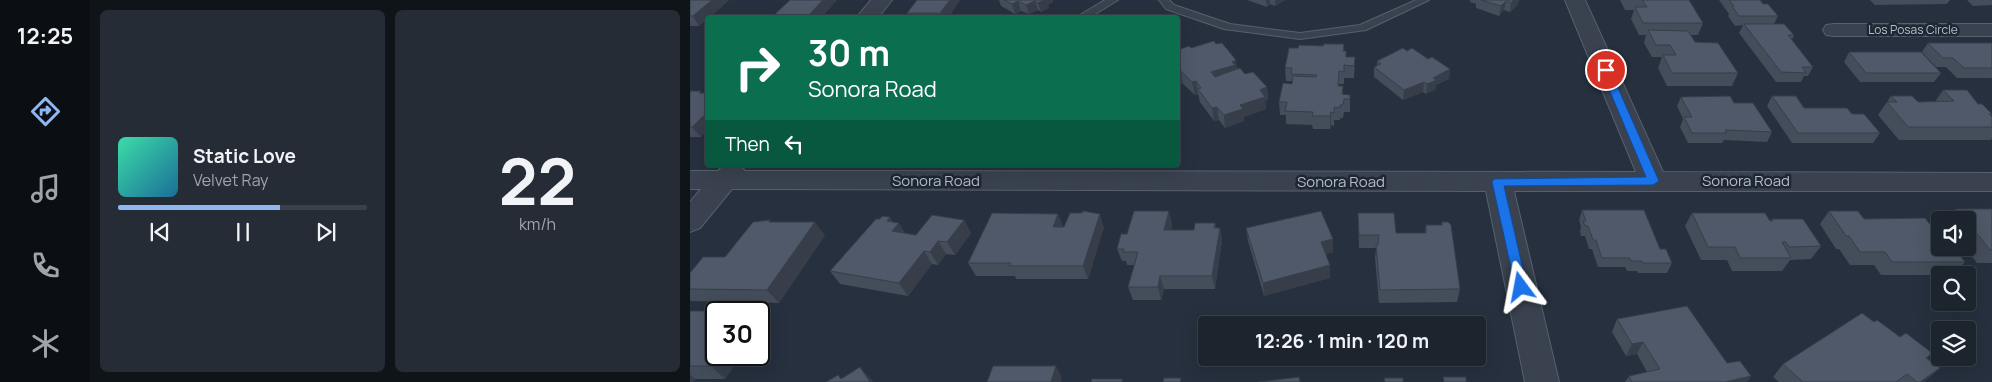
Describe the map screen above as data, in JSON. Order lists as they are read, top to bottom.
{
  "streets": {
    "street": ["Los Posas Circle", "Sonora Road"]
  },
  "page": {
    "tabs": "12:25",
    "tile": ["22", "km/h"],
    "turn": ["30 m", "Sonora Road"],
    "then": "Then",
    "song": ["Static Love", "Velvet Ray"],
    "limit": "30",
    "trip": "12:26 · 1 min · 120 m"
  }
}
